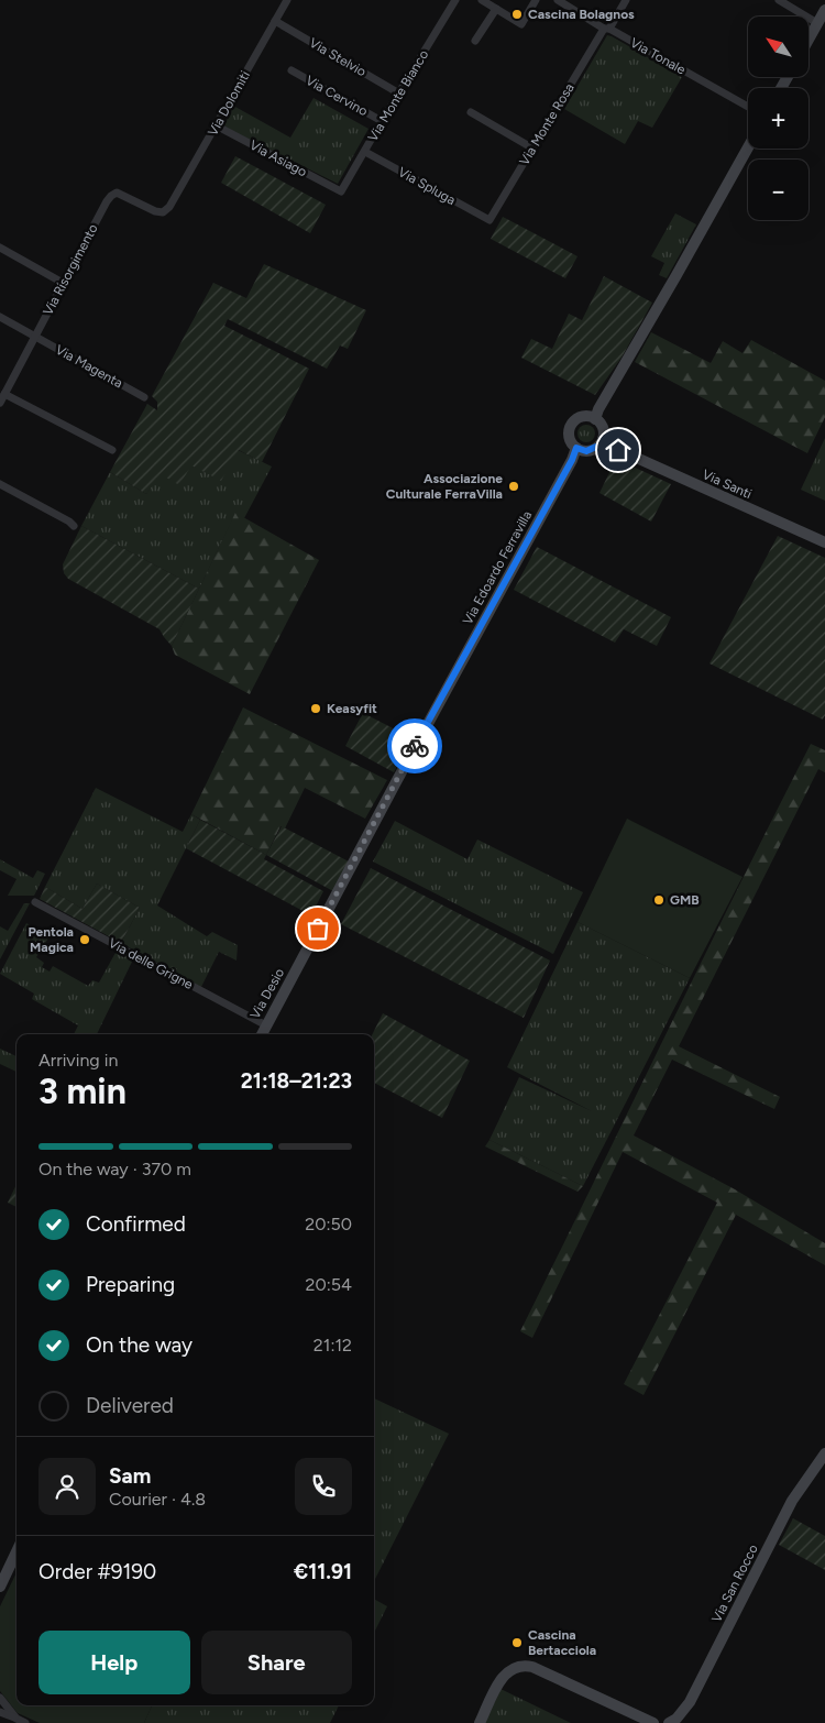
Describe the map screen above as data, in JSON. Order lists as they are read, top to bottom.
{
  "streets": {
    "street": [
      "Via Tonale",
      "Via Stelvio",
      "Via Cervino",
      "Via Monte Bianco",
      "Via Dolomiti",
      "Via Monte Rosa",
      "Via Asiago",
      "Via Spluga",
      "Via Risorgimento",
      "Via Magenta",
      "Via Santi",
      "Via Edoardo Ferravilla",
      "Via delle Grigne",
      "Via Desio",
      "Via San Rocco"
    ]
  },
  "crossings": [
    ["Via Tonale", "Via Monte Rosa"],
    ["Via Stelvio", "Via Monte Bianco"],
    ["Via Stelvio", "Via Dolomiti"],
    ["Via Cervino", "Via Monte Bianco"],
    ["Via Monte Bianco", "Via Asiago"],
    ["Via Monte Bianco", "Via Spluga"],
    ["Via Dolomiti", "Via Asiago"],
    ["Via Dolomiti", "Via Risorgimento"],
    ["Via Monte Rosa", "Via Spluga"],
    ["Via Risorgimento", "Via Magenta"],
    ["Via Santi", "Via Edoardo Ferravilla"],
    ["Via Edoardo Ferravilla", "Via Desio"],
    ["Via delle Grigne", "Via Desio"]
  ],
  "places": [
    "Cascina Bolagnos",
    "Associazione Culturale FerraVilla",
    "Keasyfit",
    "GMB",
    "Pentola Magica",
    "Cascina Bertacciola"
  ],
  "north": "top left",
  "page": {
    "map_buttons": ["+", "−"],
    "heading": ["3 min", "Arriving in", "21:18–21:23"],
    "panel": [
      "Sam",
      "Courier · 4.8",
      "Order #9190",
      "€11.91"
    ],
    "bar": "On the way · 370 m",
    "list": [
      ["Confirmed", "20:50"],
      ["Preparing", "20:54"],
      ["On the way", "21:12"],
      "Delivered"
    ],
    "buttons": ["Help", "Share"]
  }
}
